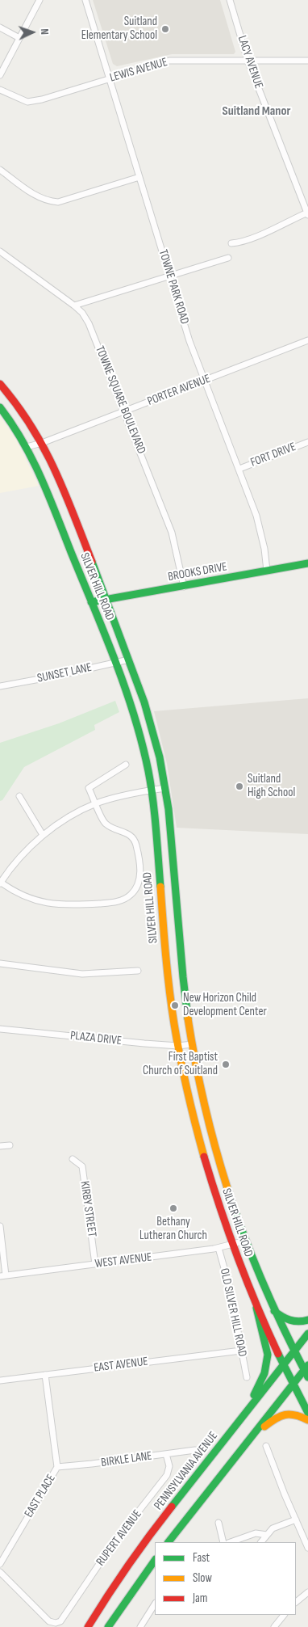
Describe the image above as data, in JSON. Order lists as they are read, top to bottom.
{
  "streets": {
    "main road": ["BROOKS DRIVE", "SILVER HILL ROAD", "PENNSYLVANIA AVENUE"],
    "street": [
      "LACY AVENUE",
      "LEWIS AVENUE",
      "TOWNE PARK ROAD",
      "PORTER AVENUE",
      "TOWNE SQUARE BOULEVARD",
      "FORT DRIVE",
      "SUNSET LANE",
      "PLAZA DRIVE",
      "KIRBY STREET",
      "WEST AVENUE",
      "OLD SILVER HILL ROAD",
      "EAST AVENUE",
      "BIRKLE LANE",
      "EAST PLACE",
      "RUPERT AVENUE"
    ]
  },
  "crossings": [
    ["LACY AVENUE", "LEWIS AVENUE"],
    ["LEWIS AVENUE", "TOWNE PARK ROAD"],
    ["TOWNE PARK ROAD", "PORTER AVENUE"],
    ["TOWNE PARK ROAD", "FORT DRIVE"],
    ["TOWNE PARK ROAD", "BROOKS DRIVE"],
    ["PORTER AVENUE", "TOWNE SQUARE BOULEVARD"],
    ["PORTER AVENUE", "SILVER HILL ROAD"],
    ["TOWNE SQUARE BOULEVARD", "BROOKS DRIVE"],
    ["BROOKS DRIVE", "SILVER HILL ROAD"],
    ["SILVER HILL ROAD", "SUNSET LANE"],
    ["SILVER HILL ROAD", "PLAZA DRIVE"],
    ["SILVER HILL ROAD", "WEST AVENUE"],
    ["SILVER HILL ROAD", "PENNSYLVANIA AVENUE"],
    ["KIRBY STREET", "WEST AVENUE"],
    ["WEST AVENUE", "OLD SILVER HILL ROAD"],
    ["OLD SILVER HILL ROAD", "EAST AVENUE"],
    ["EAST AVENUE", "EAST PLACE"],
    ["BIRKLE LANE", "EAST PLACE"],
    ["BIRKLE LANE", "RUPERT AVENUE"]
  ],
  "districts": ["Suitland Manor"],
  "places": [
    "Suitland Elementary School",
    "Suitland High School",
    "New Horizon Child Development Center",
    "First Baptist Church of Suitland",
    "Bethany Lutheran Church"
  ],
  "legend": ["Fast", "Slow", "Jam"],
  "north": "right"
}
